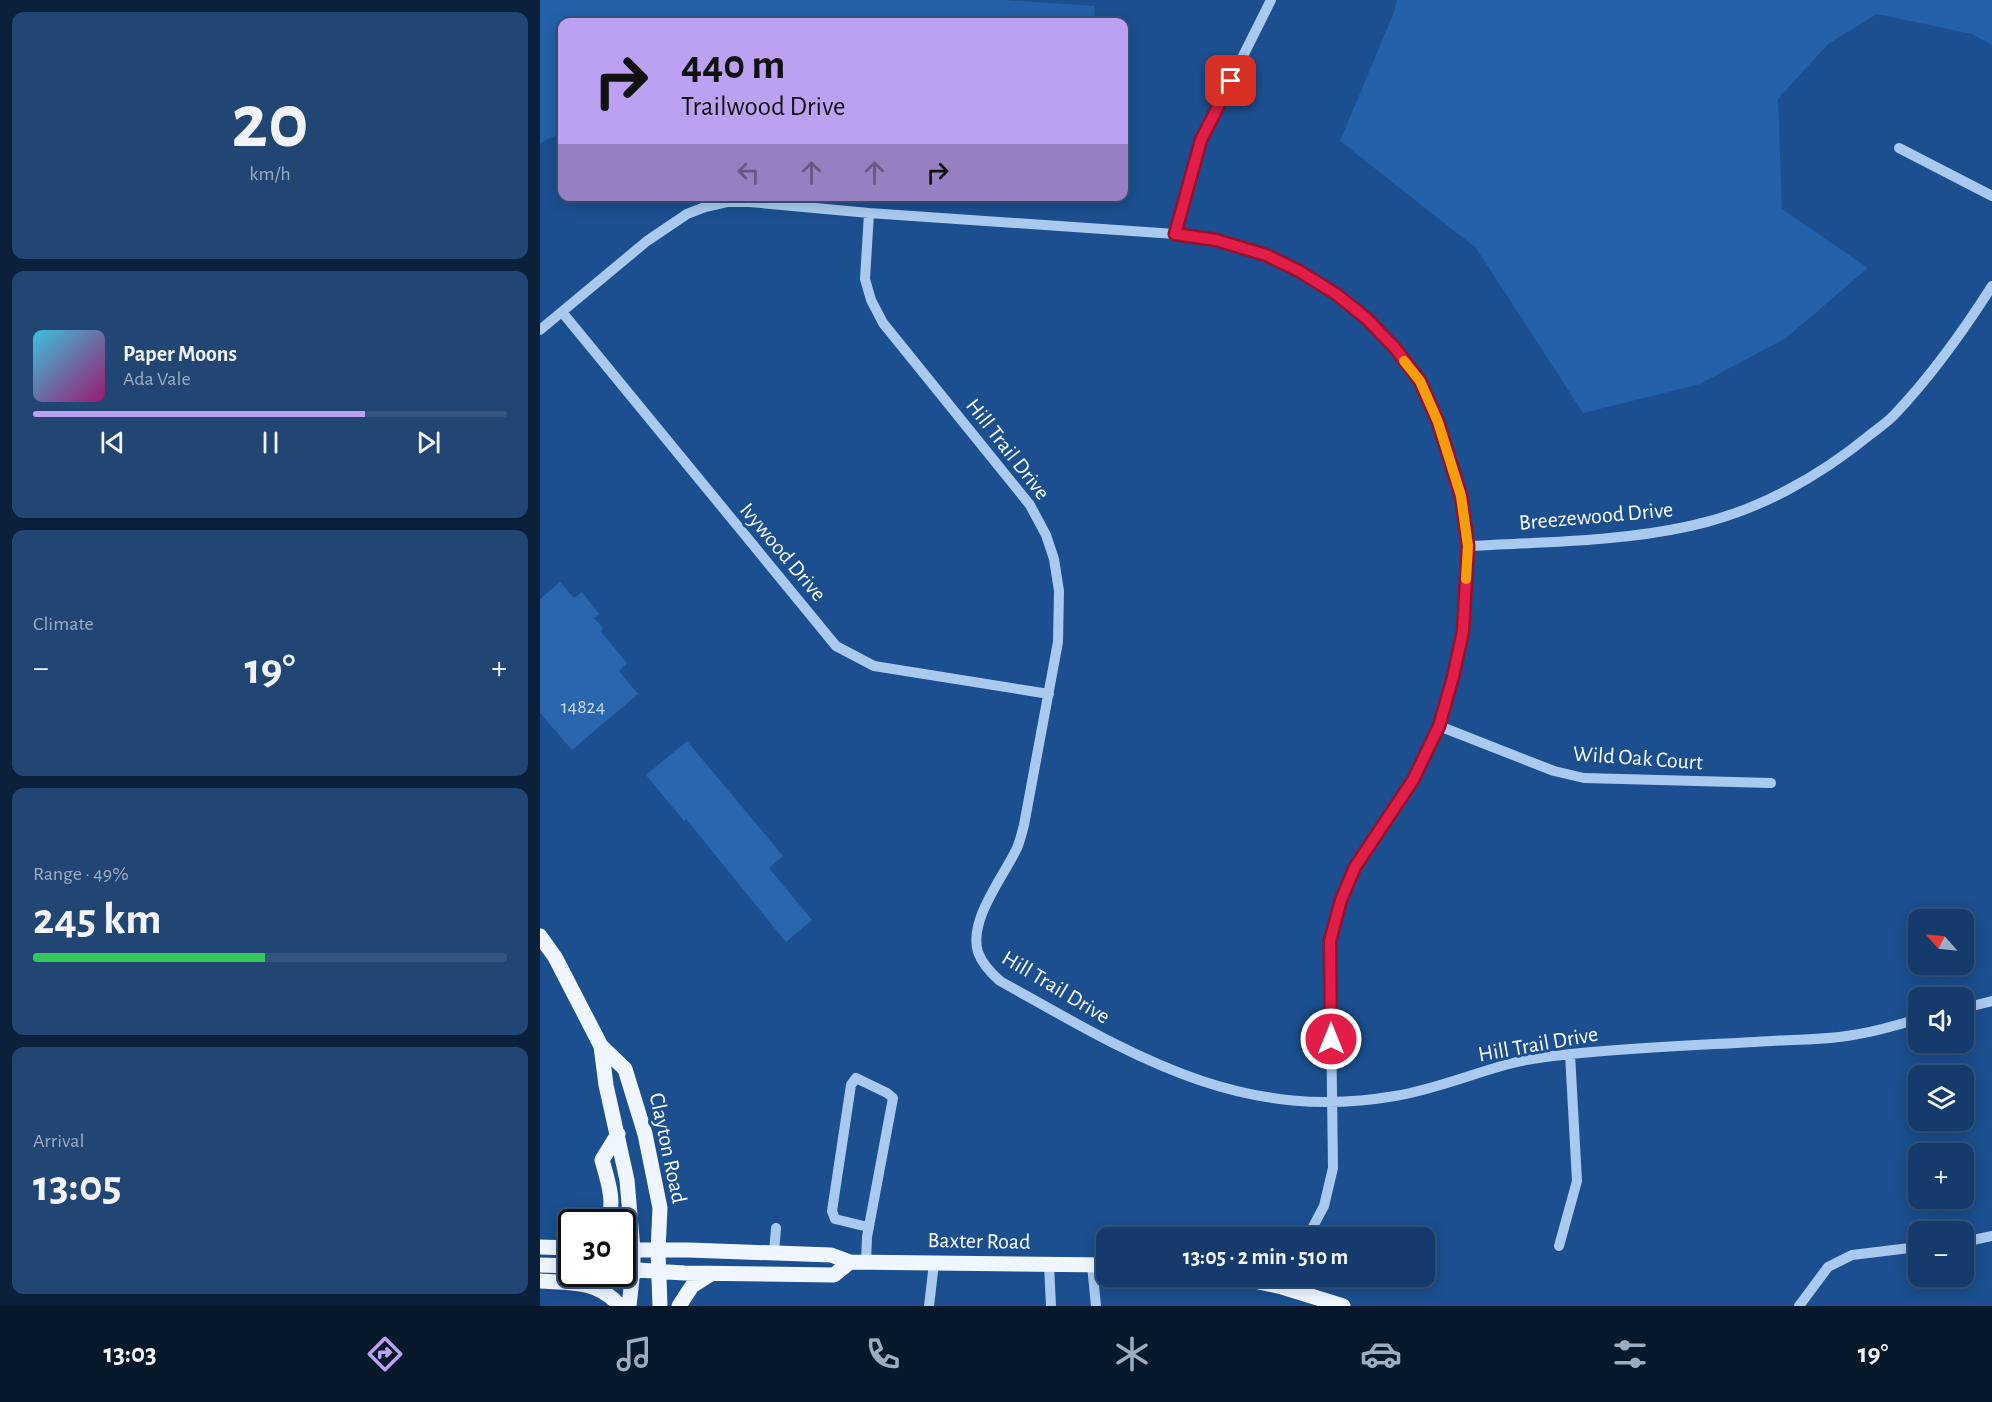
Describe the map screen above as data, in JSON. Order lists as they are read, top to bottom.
{
  "streets": {
    "main road": ["Clayton Road", "Baxter Road"],
    "street": [
      "Hill Trail Drive",
      "Breezewood Drive",
      "Ivywood Drive",
      "Wild Oak Court"
    ]
  },
  "crossings": [
    ["Hill Trail Drive", "Ivywood Drive"],
    ["Clayton Road", "Baxter Road"]
  ],
  "house_numbers": ["14824"],
  "north": "top left",
  "page": {
    "tile": [
      ["20", "km/h"],
      "Climate",
      ["Range · 49%", "245 km"],
      ["Arrival", "13:05"]
    ],
    "turn": ["440 m", "Trailwood Drive"],
    "song": ["Paper Moons", "Ada Vale"],
    "heat": ["−", "19°", "+"],
    "map_buttons": ["+", "−"],
    "limit": "30",
    "trip": "13:05 · 2 min · 510 m",
    "tabs": ["13:03", "19°"]
  }
}
